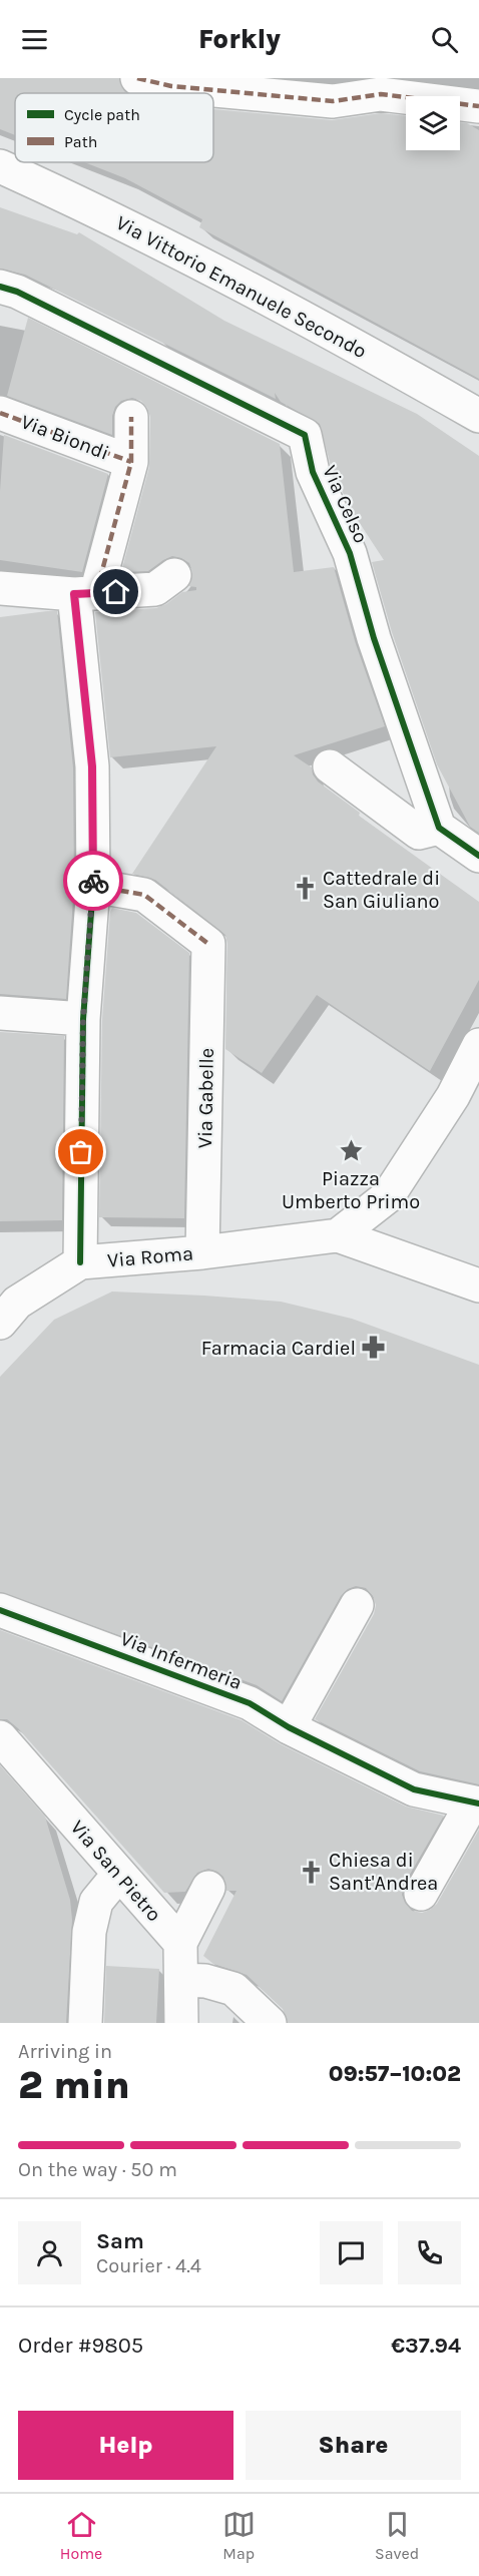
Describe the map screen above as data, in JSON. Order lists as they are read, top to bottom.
{
  "streets": {
    "street": [
      "Via Vittorio Emanuele Secondo",
      "Via Biondi",
      "Via Celso",
      "Via Gabelle",
      "Via Roma",
      "Via Infermeria",
      "Via San Pietro"
    ]
  },
  "crossings": [
    ["Via Gabelle", "Via Roma"]
  ],
  "places": {
    "church": ["Cattedrale di San Giuliano", "Chiesa di Sant'Andrea"],
    "place": ["Piazza Umberto Primo"],
    "pharmacy": ["Farmacia Cardiel"]
  },
  "legend": ["Cycle path", "Path"],
  "page": {
    "header": "Forkly",
    "heading": ["2 min", "Arriving in", "09:57–10:02"],
    "panel": [
      "Sam",
      "Courier · 4.4",
      "Order #9805",
      "€37.94"
    ],
    "bar": "On the way · 50 m",
    "buttons": ["Help", "Share"],
    "tabs": ["Home", "Map", "Saved"]
  }
}
